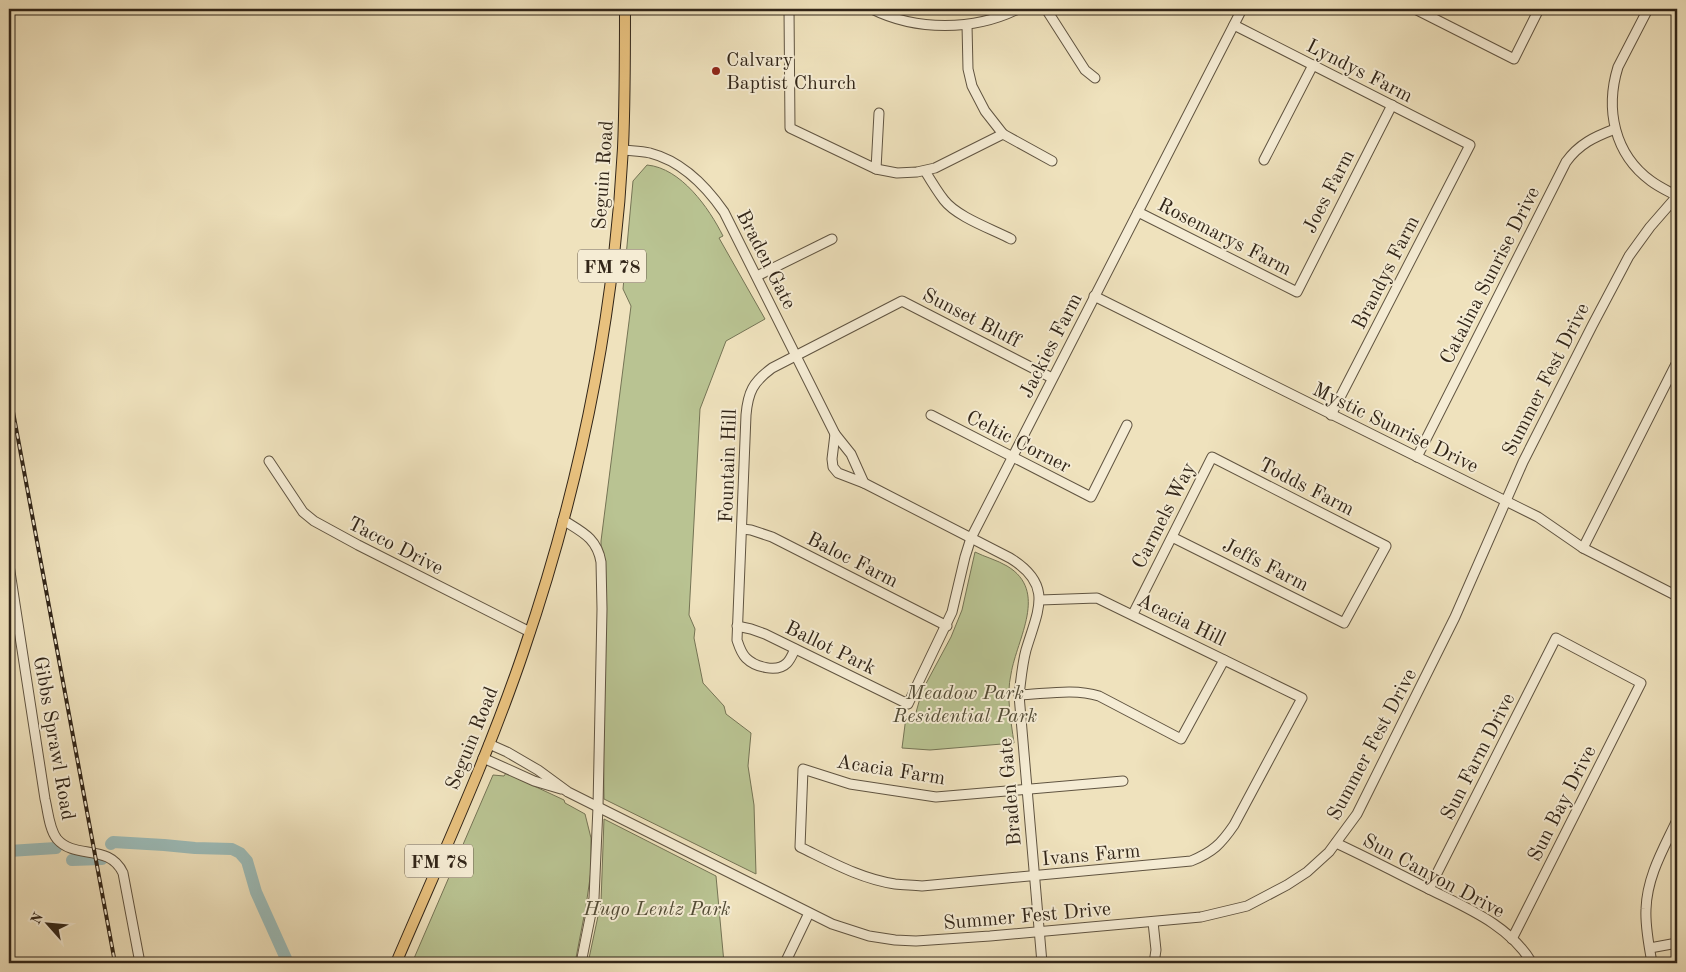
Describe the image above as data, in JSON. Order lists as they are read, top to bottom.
{
  "streets": {
    "main road": ["Seguin Road", "FM 78"],
    "street": [
      "Lyndys Farm",
      "Joes Farm",
      "Rosemarys Farm",
      "Braden Gate",
      "Brandys Farm",
      "Catalina Sunrise Drive",
      "Sunset Bluff",
      "Jackies Farm",
      "Summer Fest Drive",
      "Mystic Sunrise Drive",
      "Celtic Corner",
      "Fountain Hill",
      "Todds Farm",
      "Carmels Way",
      "Tacco Drive",
      "Baloc Farm",
      "Jeffs Farm",
      "Acacia Hill",
      "Ballot Park",
      "Gibbs Sprawl Road",
      "Sun Farm Drive",
      "Acacia Farm",
      "Sun Bay Drive",
      "Ivans Farm",
      "Sun Canyon Drive"
    ]
  },
  "crossings": [
    ["Lyndys Farm", "Joes Farm"],
    ["Lyndys Farm", "Brandys Farm"],
    ["Lyndys Farm", "Jackies Farm"],
    ["Seguin Road", "Braden Gate"],
    ["Seguin Road", "Summer Fest Drive"],
    ["Seguin Road", "Tacco Drive"],
    ["Joes Farm", "Rosemarys Farm"],
    ["Rosemarys Farm", "Jackies Farm"],
    ["Braden Gate", "Summer Fest Drive"],
    ["Braden Gate", "Fountain Hill"],
    ["Braden Gate", "Acacia Hill"],
    ["Braden Gate", "Acacia Farm"],
    ["Braden Gate", "Ivans Farm"],
    ["Brandys Farm", "Mystic Sunrise Drive"],
    ["Catalina Sunrise Drive", "Mystic Sunrise Drive"],
    ["Sunset Bluff", "Jackies Farm"],
    ["Sunset Bluff", "Fountain Hill"],
    ["Jackies Farm", "Mystic Sunrise Drive"],
    ["Jackies Farm", "Celtic Corner"],
    ["Jackies Farm", "Baloc Farm"],
    ["Jackies Farm", "Ballot Park"],
    ["Summer Fest Drive", "Mystic Sunrise Drive"],
    ["Summer Fest Drive", "Sun Canyon Drive"],
    ["Fountain Hill", "Baloc Farm"],
    ["Fountain Hill", "Ballot Park"],
    ["Todds Farm", "Carmels Way"],
    ["Todds Farm", "Jeffs Farm"],
    ["Carmels Way", "Jeffs Farm"],
    ["Carmels Way", "Acacia Hill"],
    ["Acacia Hill", "Ivans Farm"],
    ["Sun Farm Drive", "Sun Bay Drive"],
    ["Sun Farm Drive", "Sun Canyon Drive"],
    ["Acacia Farm", "Ivans Farm"],
    ["Sun Bay Drive", "Sun Canyon Drive"]
  ],
  "parks": ["Meadow Park Residential Park", "Hugo Lentz Park"],
  "places": ["Calvary Baptist Church"],
  "north": "top left"
}
